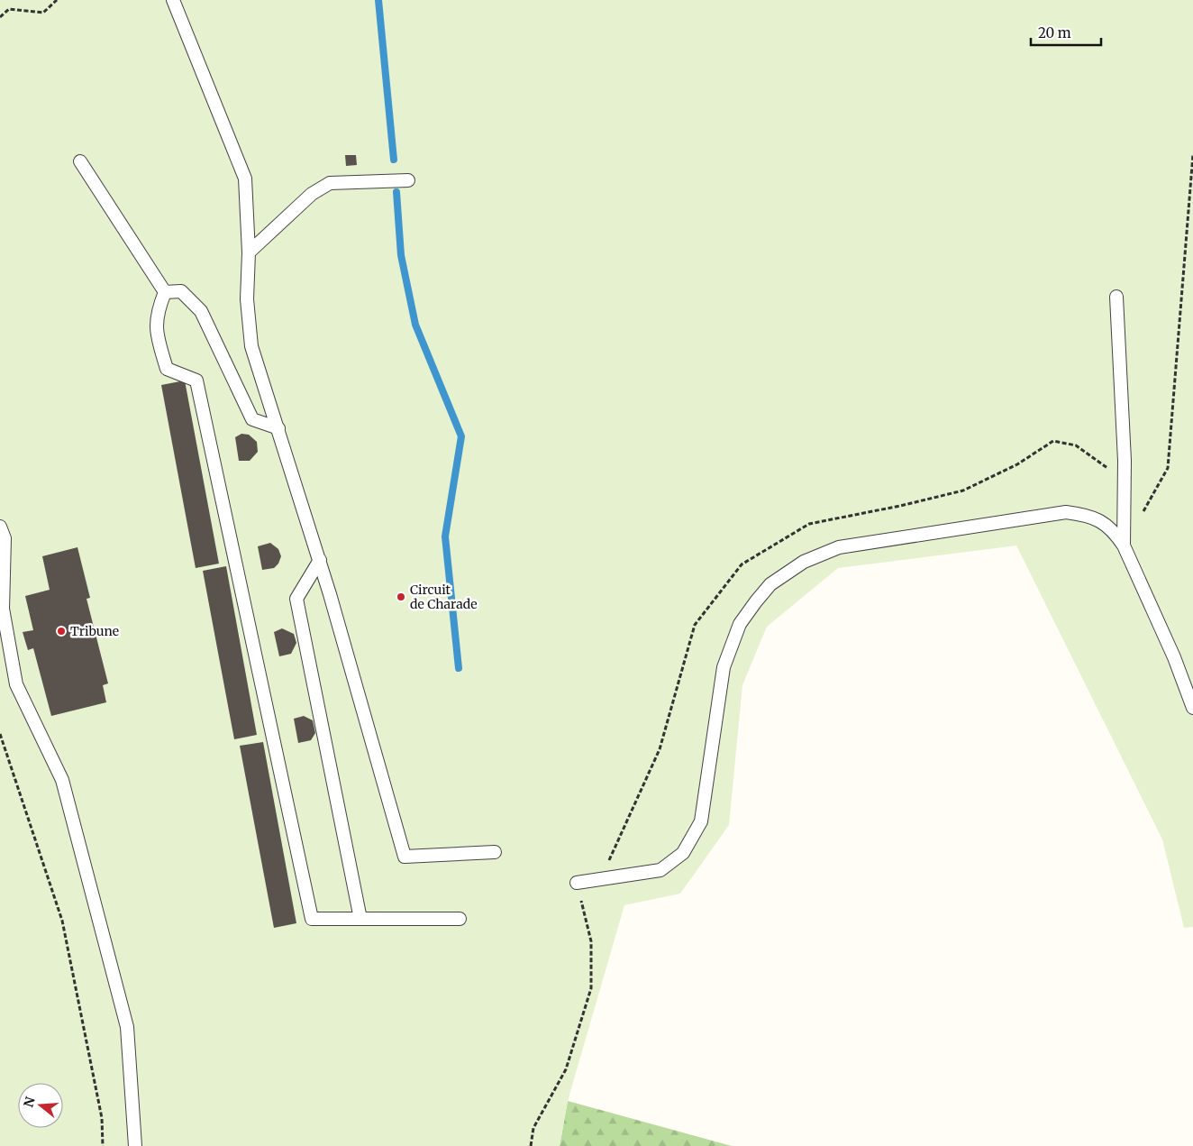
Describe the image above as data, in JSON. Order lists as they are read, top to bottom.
{
  "places": ["Circuit de Charade", "Tribune"],
  "scale_bar": "20 m",
  "north": "left"
}
